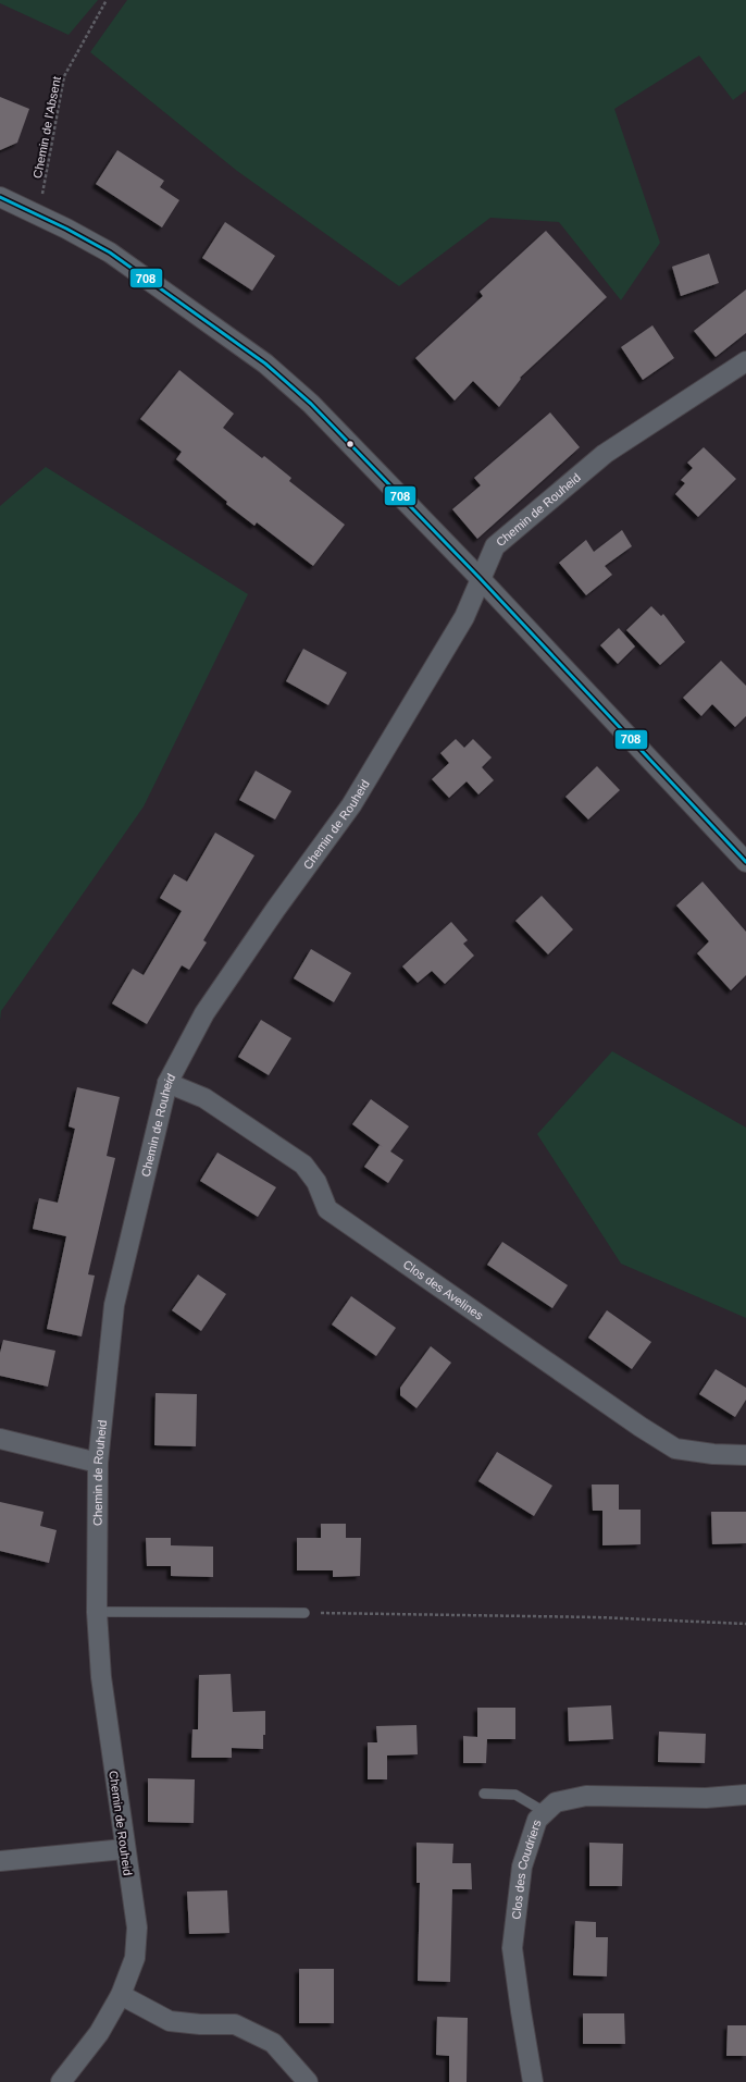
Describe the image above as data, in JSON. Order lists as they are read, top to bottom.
{
  "streets": {
    "street": ["Chemin de Rouheid", "Clos des Avelines", "Clos des Coudriers"],
    "path": ["Chemin de l'Absent"]
  },
  "crossings": [
    ["Chemin de Rouheid", "Clos des Avelines"]
  ],
  "lines": ["transit line 708"]
}
